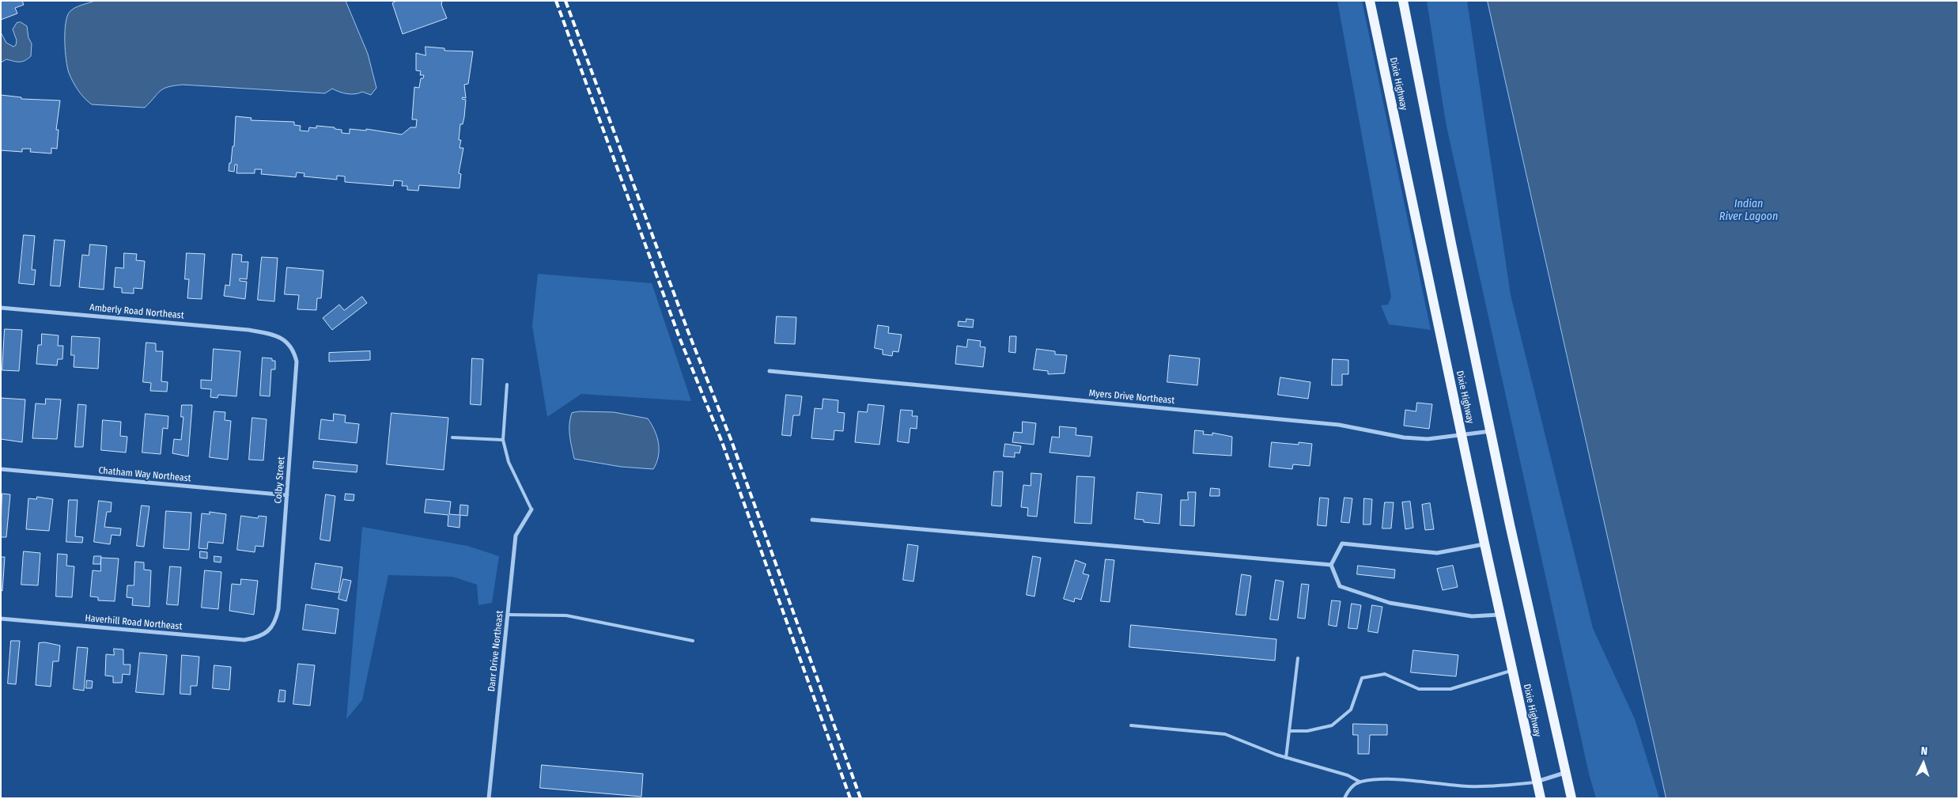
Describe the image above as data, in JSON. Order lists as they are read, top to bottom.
{
  "streets": {
    "main road": ["Dixie Highway"],
    "street": [
      "Amberly Road Northeast",
      "Myers Drive Northeast",
      "Chatham Way Northeast",
      "Colby Street",
      "Haverhill Road Northeast",
      "Danr Drive Northeast"
    ]
  },
  "crossings": [
    ["Dixie Highway", "Myers Drive Northeast"],
    ["Amberly Road Northeast", "Colby Street"],
    ["Chatham Way Northeast", "Colby Street"],
    ["Colby Street", "Haverhill Road Northeast"]
  ],
  "water": ["Indian River Lagoon"],
  "north": "top"
}
